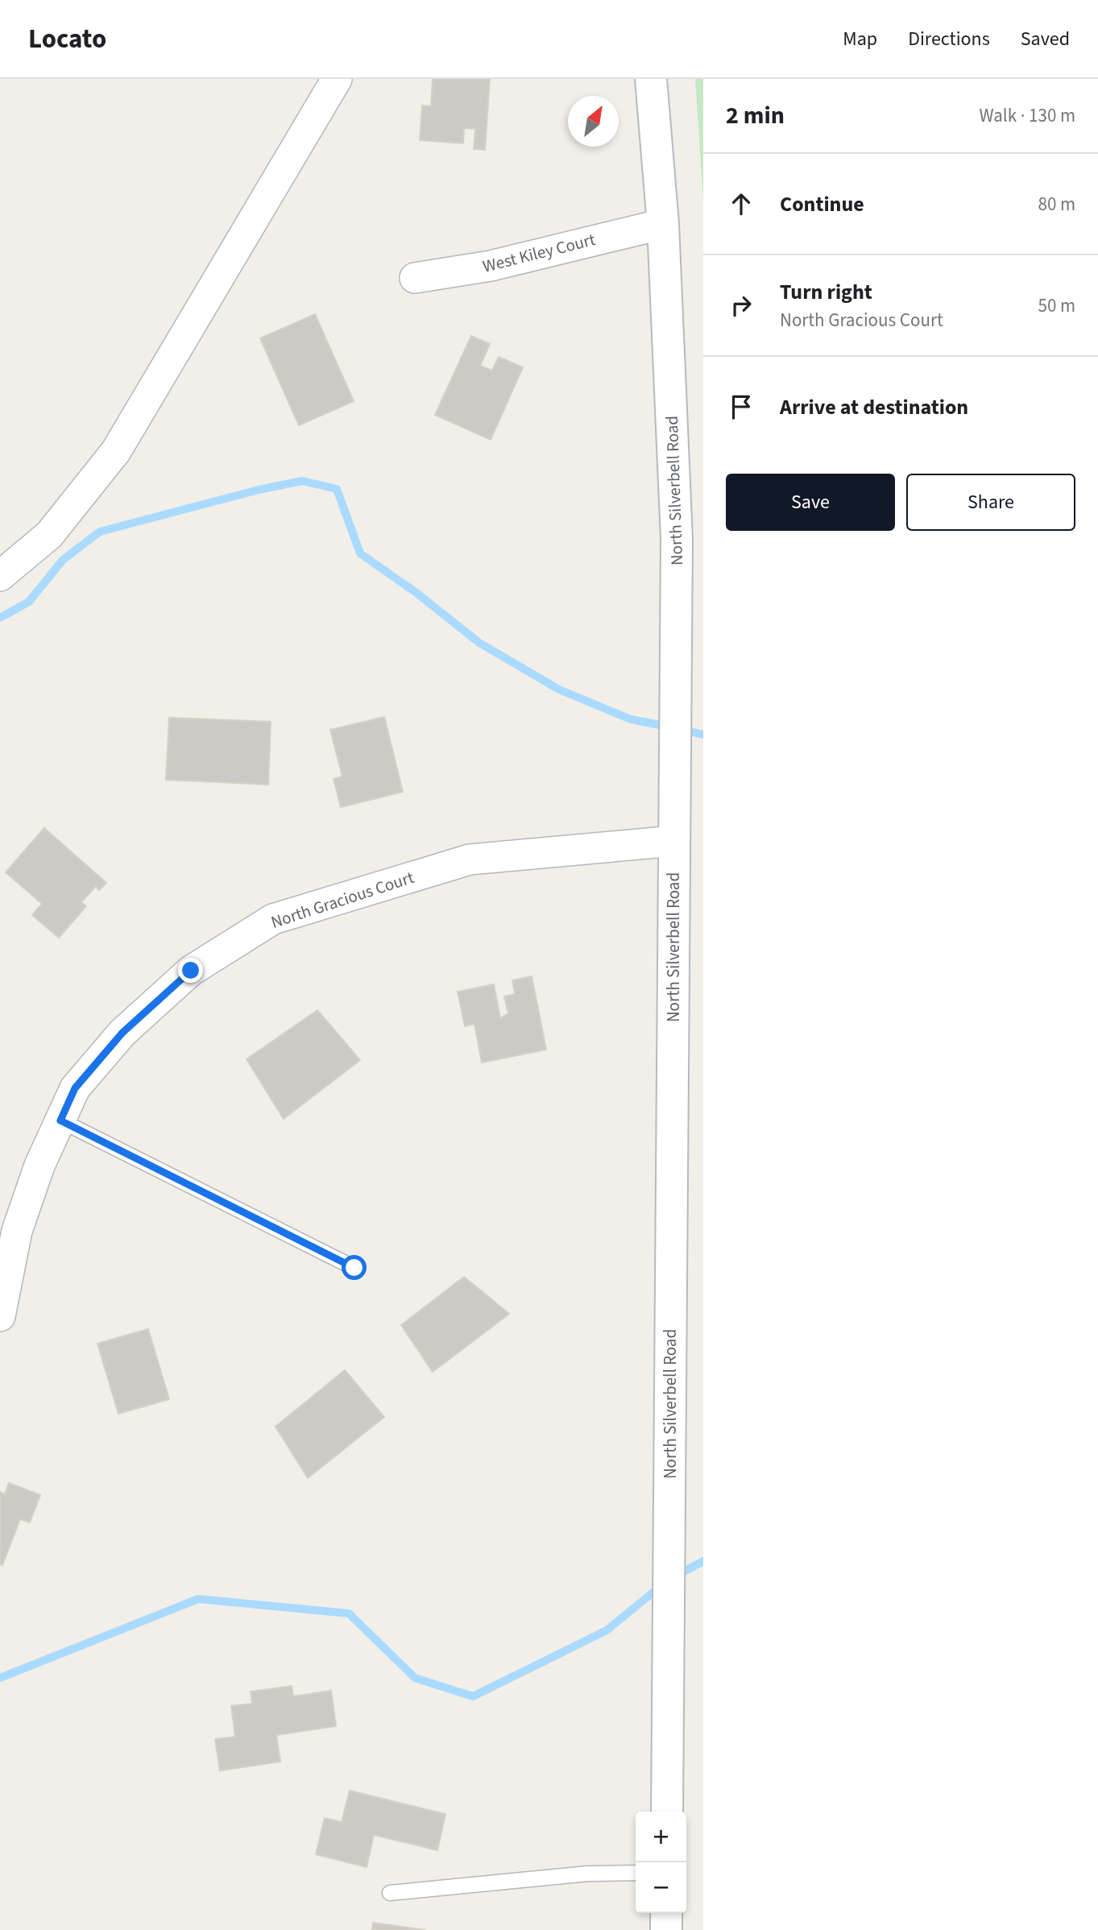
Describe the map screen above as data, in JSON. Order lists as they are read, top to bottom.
{
  "streets": {
    "main road": ["North Silverbell Road"],
    "street": ["West Kiley Court", "North Gracious Court"]
  },
  "crossings": [
    ["West Kiley Court", "North Silverbell Road"],
    ["North Silverbell Road", "North Gracious Court"]
  ],
  "north": "top right",
  "page": {
    "header": "Locato",
    "nav": ["Map", "Directions", "Saved"],
    "heading": ["2 min", "Walk · 130 m"],
    "list": [
      ["Continue", "80 m"],
      ["Turn right", "North Gracious Court", "50 m"],
      "Arrive at destination"
    ],
    "buttons": ["Save", "Share"],
    "map_buttons": ["+", "−"]
  }
}
